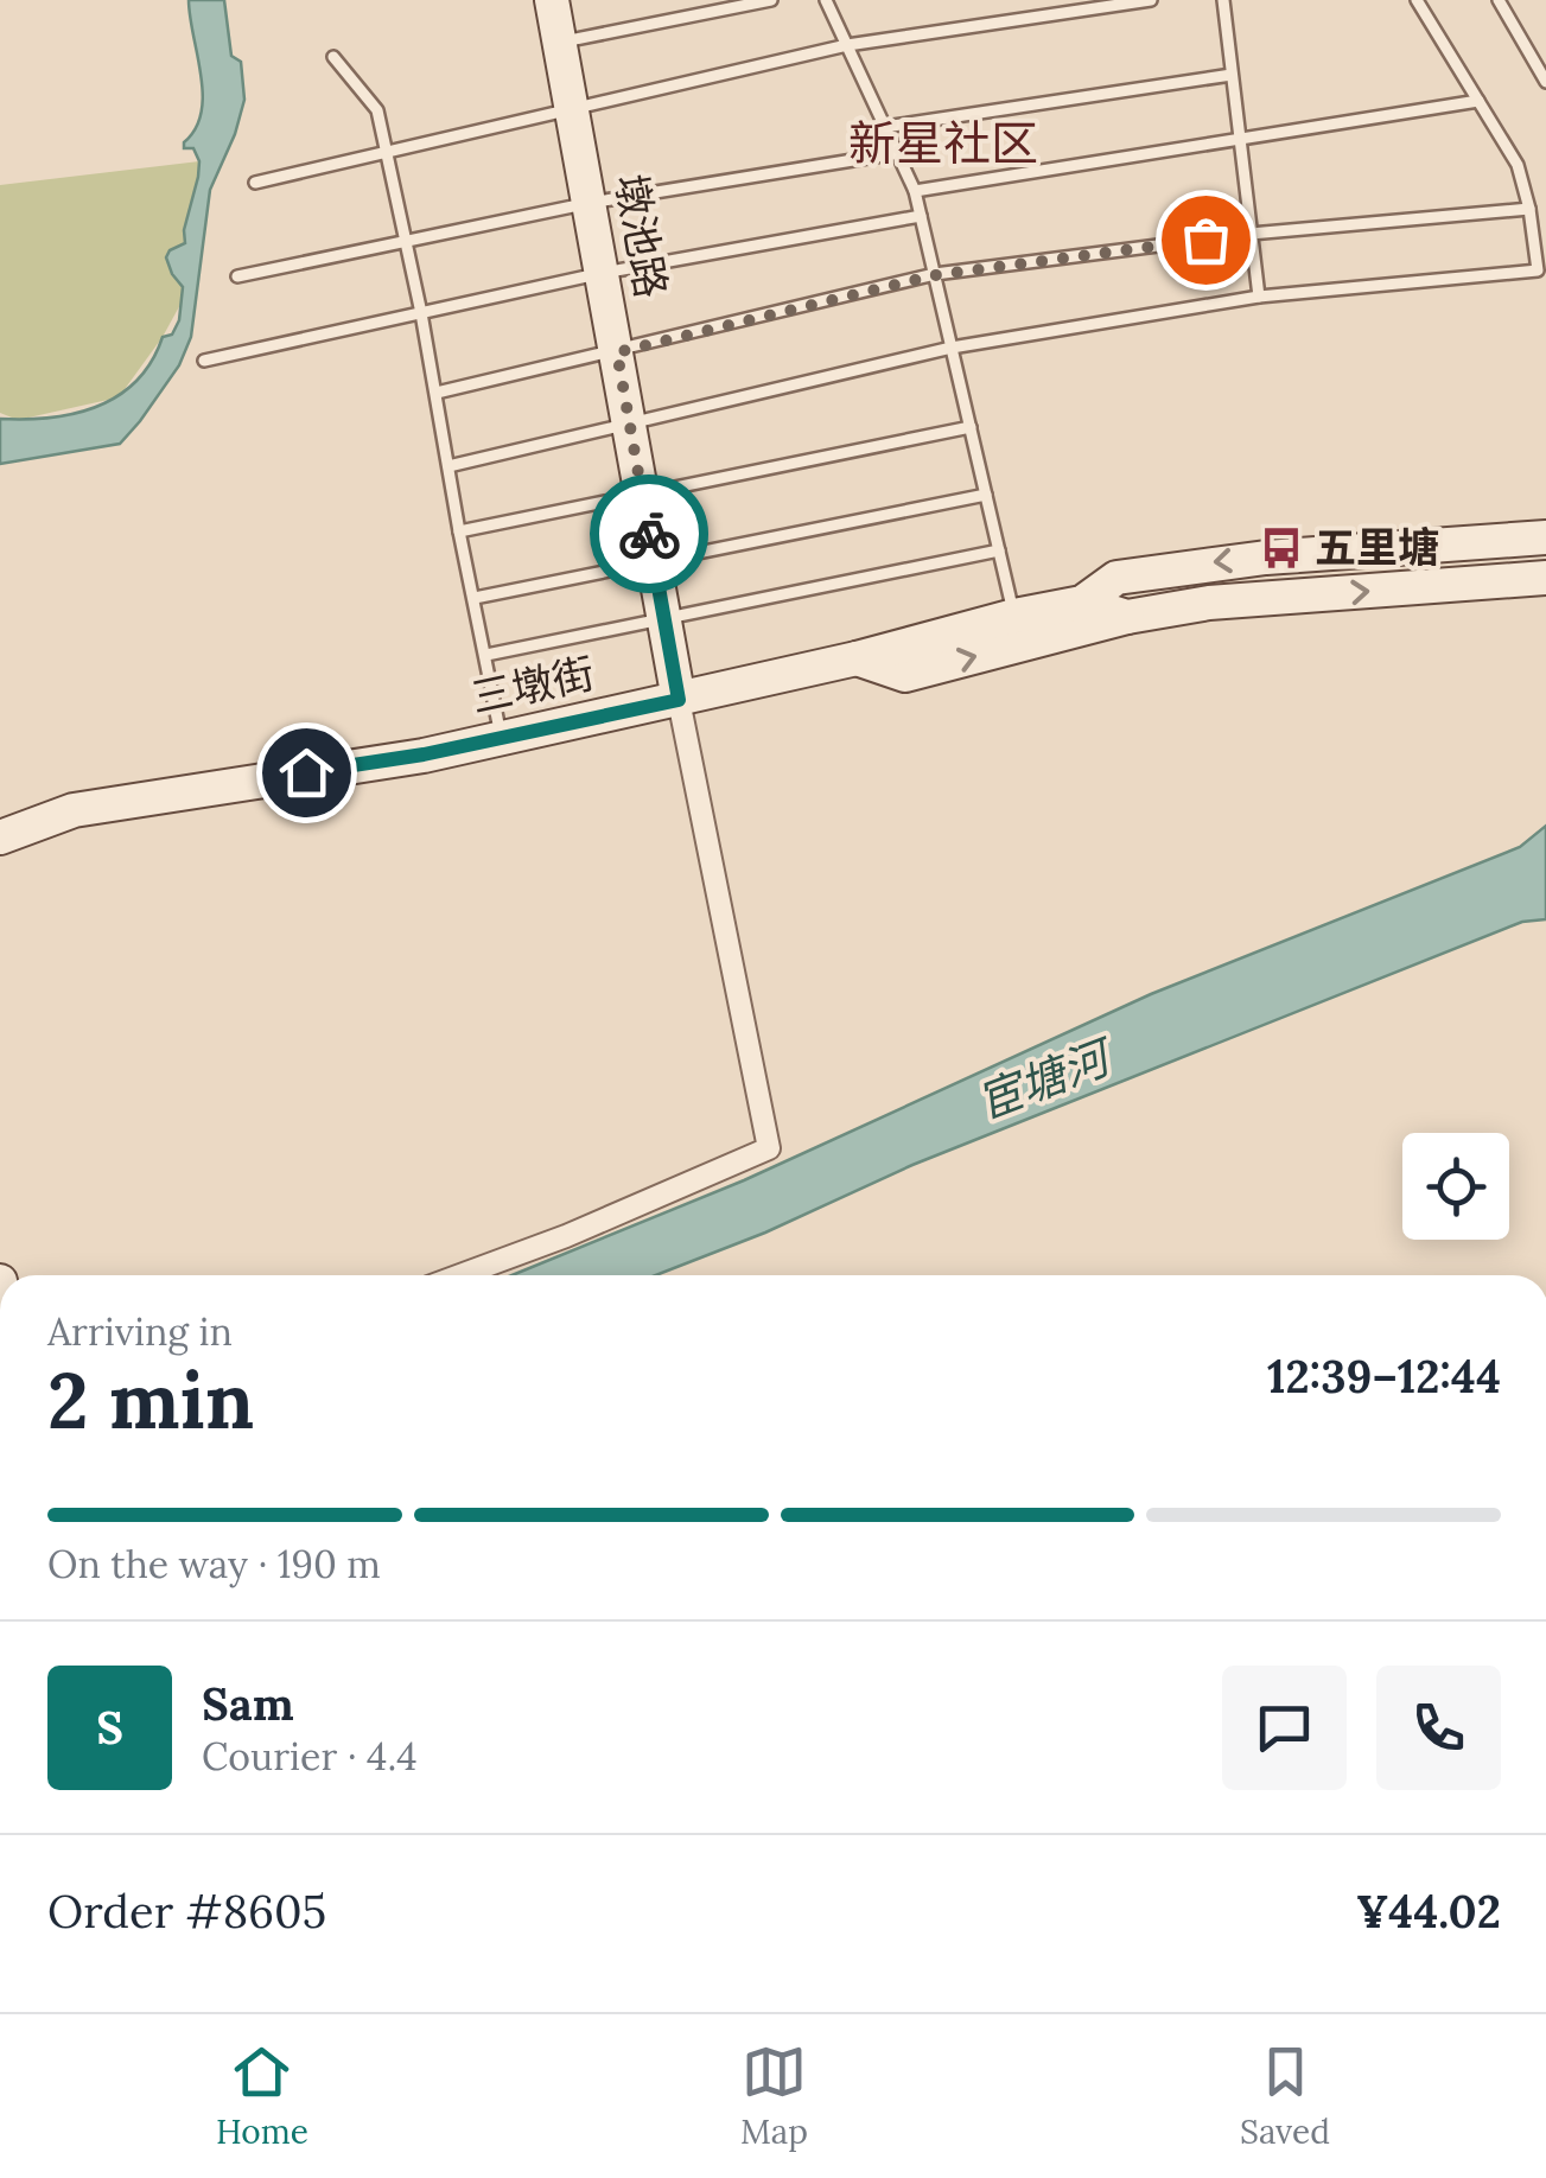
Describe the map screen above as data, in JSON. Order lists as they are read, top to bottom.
{
  "streets": {
    "street": ["墩池路", "三墩街"]
  },
  "crossings": [
    ["墩池路", "三墩街"]
  ],
  "districts": ["新星社区"],
  "water": ["宦塘河"],
  "places": {
    "bus stop": ["五里塘"]
  },
  "page": {
    "heading": ["2 min", "Arriving in", "12:39–12:44"],
    "panel": [
      "Sam",
      "Courier · 4.4",
      "Order #8605",
      "¥44.02"
    ],
    "bar": "On the way · 190 m",
    "round": "S",
    "tabs": ["Home", "Map", "Saved"]
  }
}
